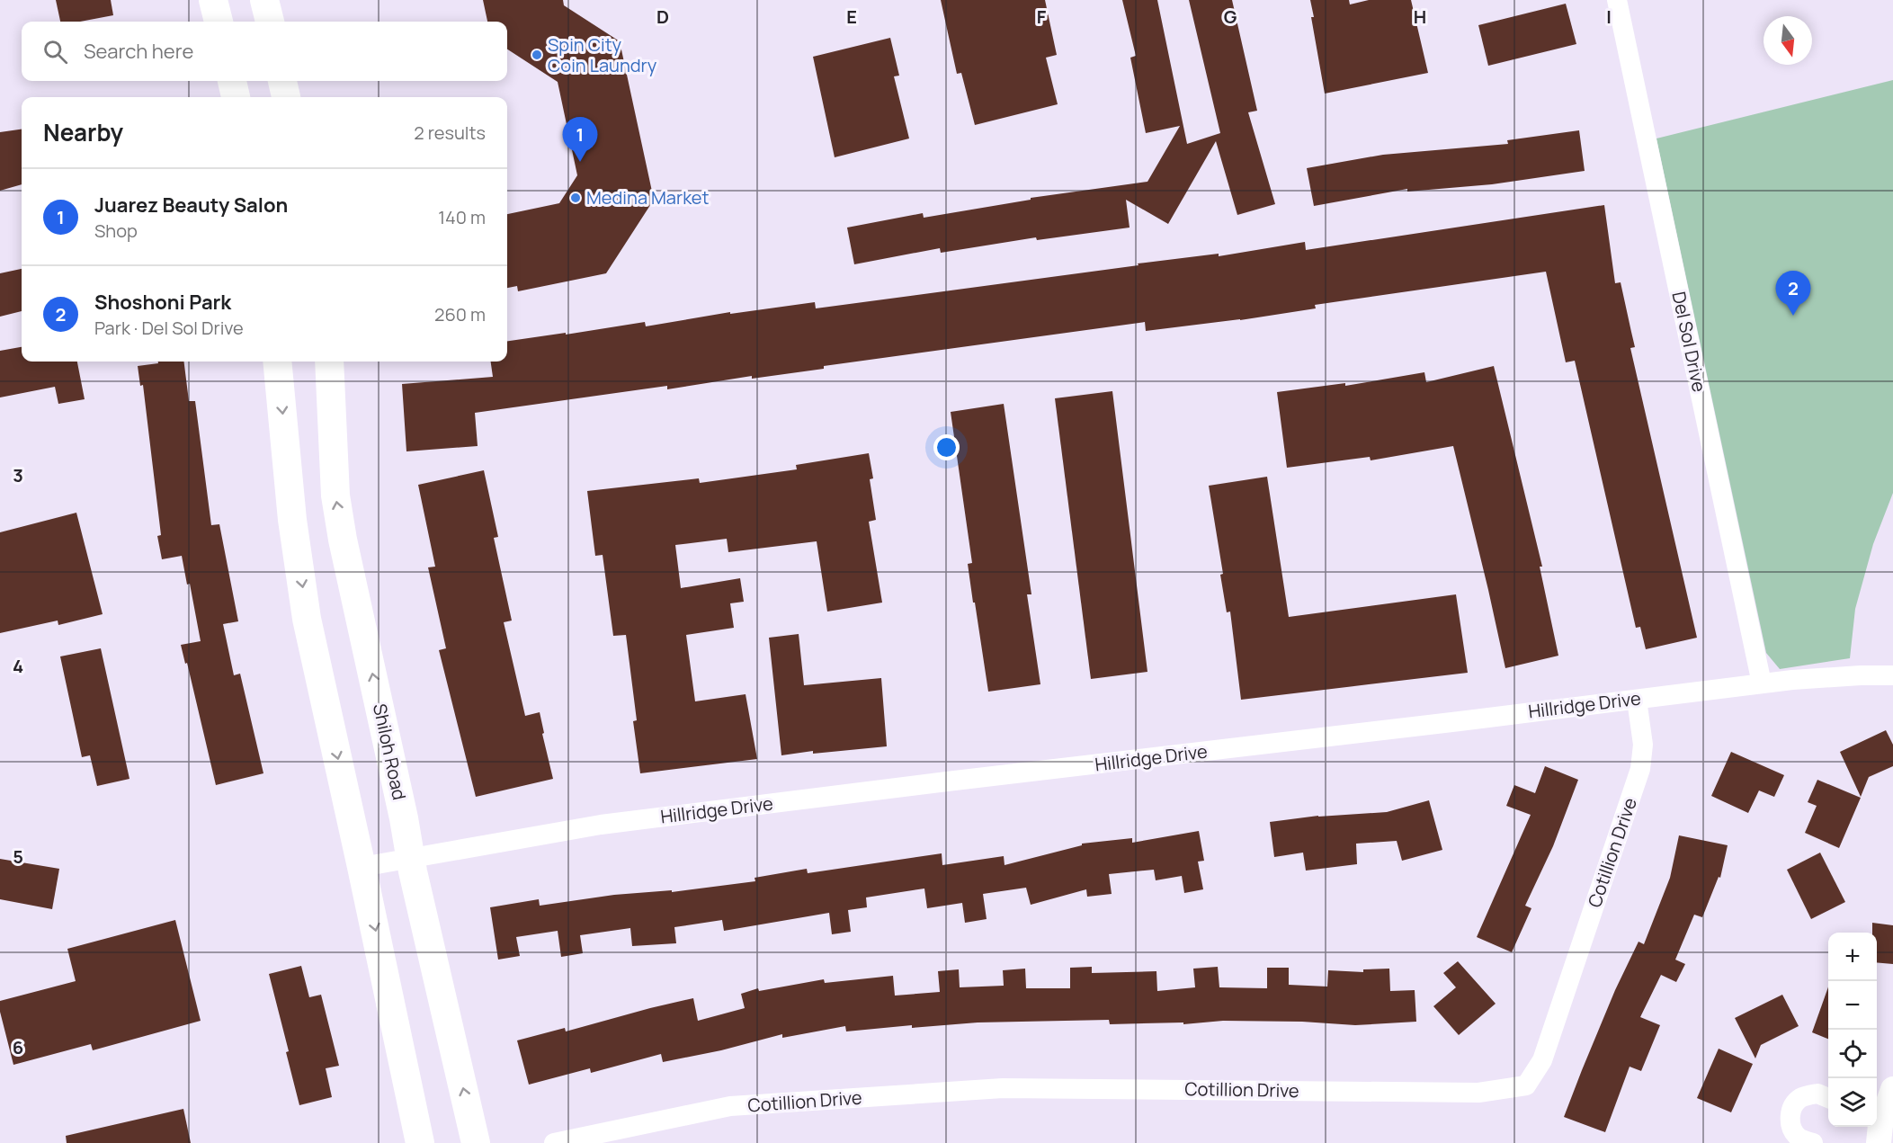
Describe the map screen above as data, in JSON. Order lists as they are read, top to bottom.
{
  "streets": {
    "main road": ["Shiloh Road"],
    "street": ["Del Sol Drive", "Hillridge Drive", "Cotillion Drive"]
  },
  "crossings": [
    ["Del Sol Drive", "Hillridge Drive"],
    ["Hillridge Drive", "Shiloh Road"],
    ["Hillridge Drive", "Cotillion Drive"]
  ],
  "places": ["Spin City Coin Laundry", "Medina Market"],
  "north": "bottom",
  "page": {
    "search": "Search here",
    "heading": ["Nearby", "2 results"],
    "pins": ["1", "2"],
    "list": [
      {
        "mark": "1",
        "name": "Juarez Beauty Salon",
        "note": "Shop",
        "value": "140 m"
      },
      {
        "mark": "2",
        "name": "Shoshoni Park",
        "note": "Park · Del Sol Drive",
        "value": "260 m"
      }
    ],
    "map_buttons": ["+", "−"]
  },
  "grid": {
    "columns": [
      "D",
      "E",
      "F",
      "G",
      "H",
      "I"
    ],
    "rows": [
      "3",
      "4",
      "5",
      "6"
    ]
  }
}
